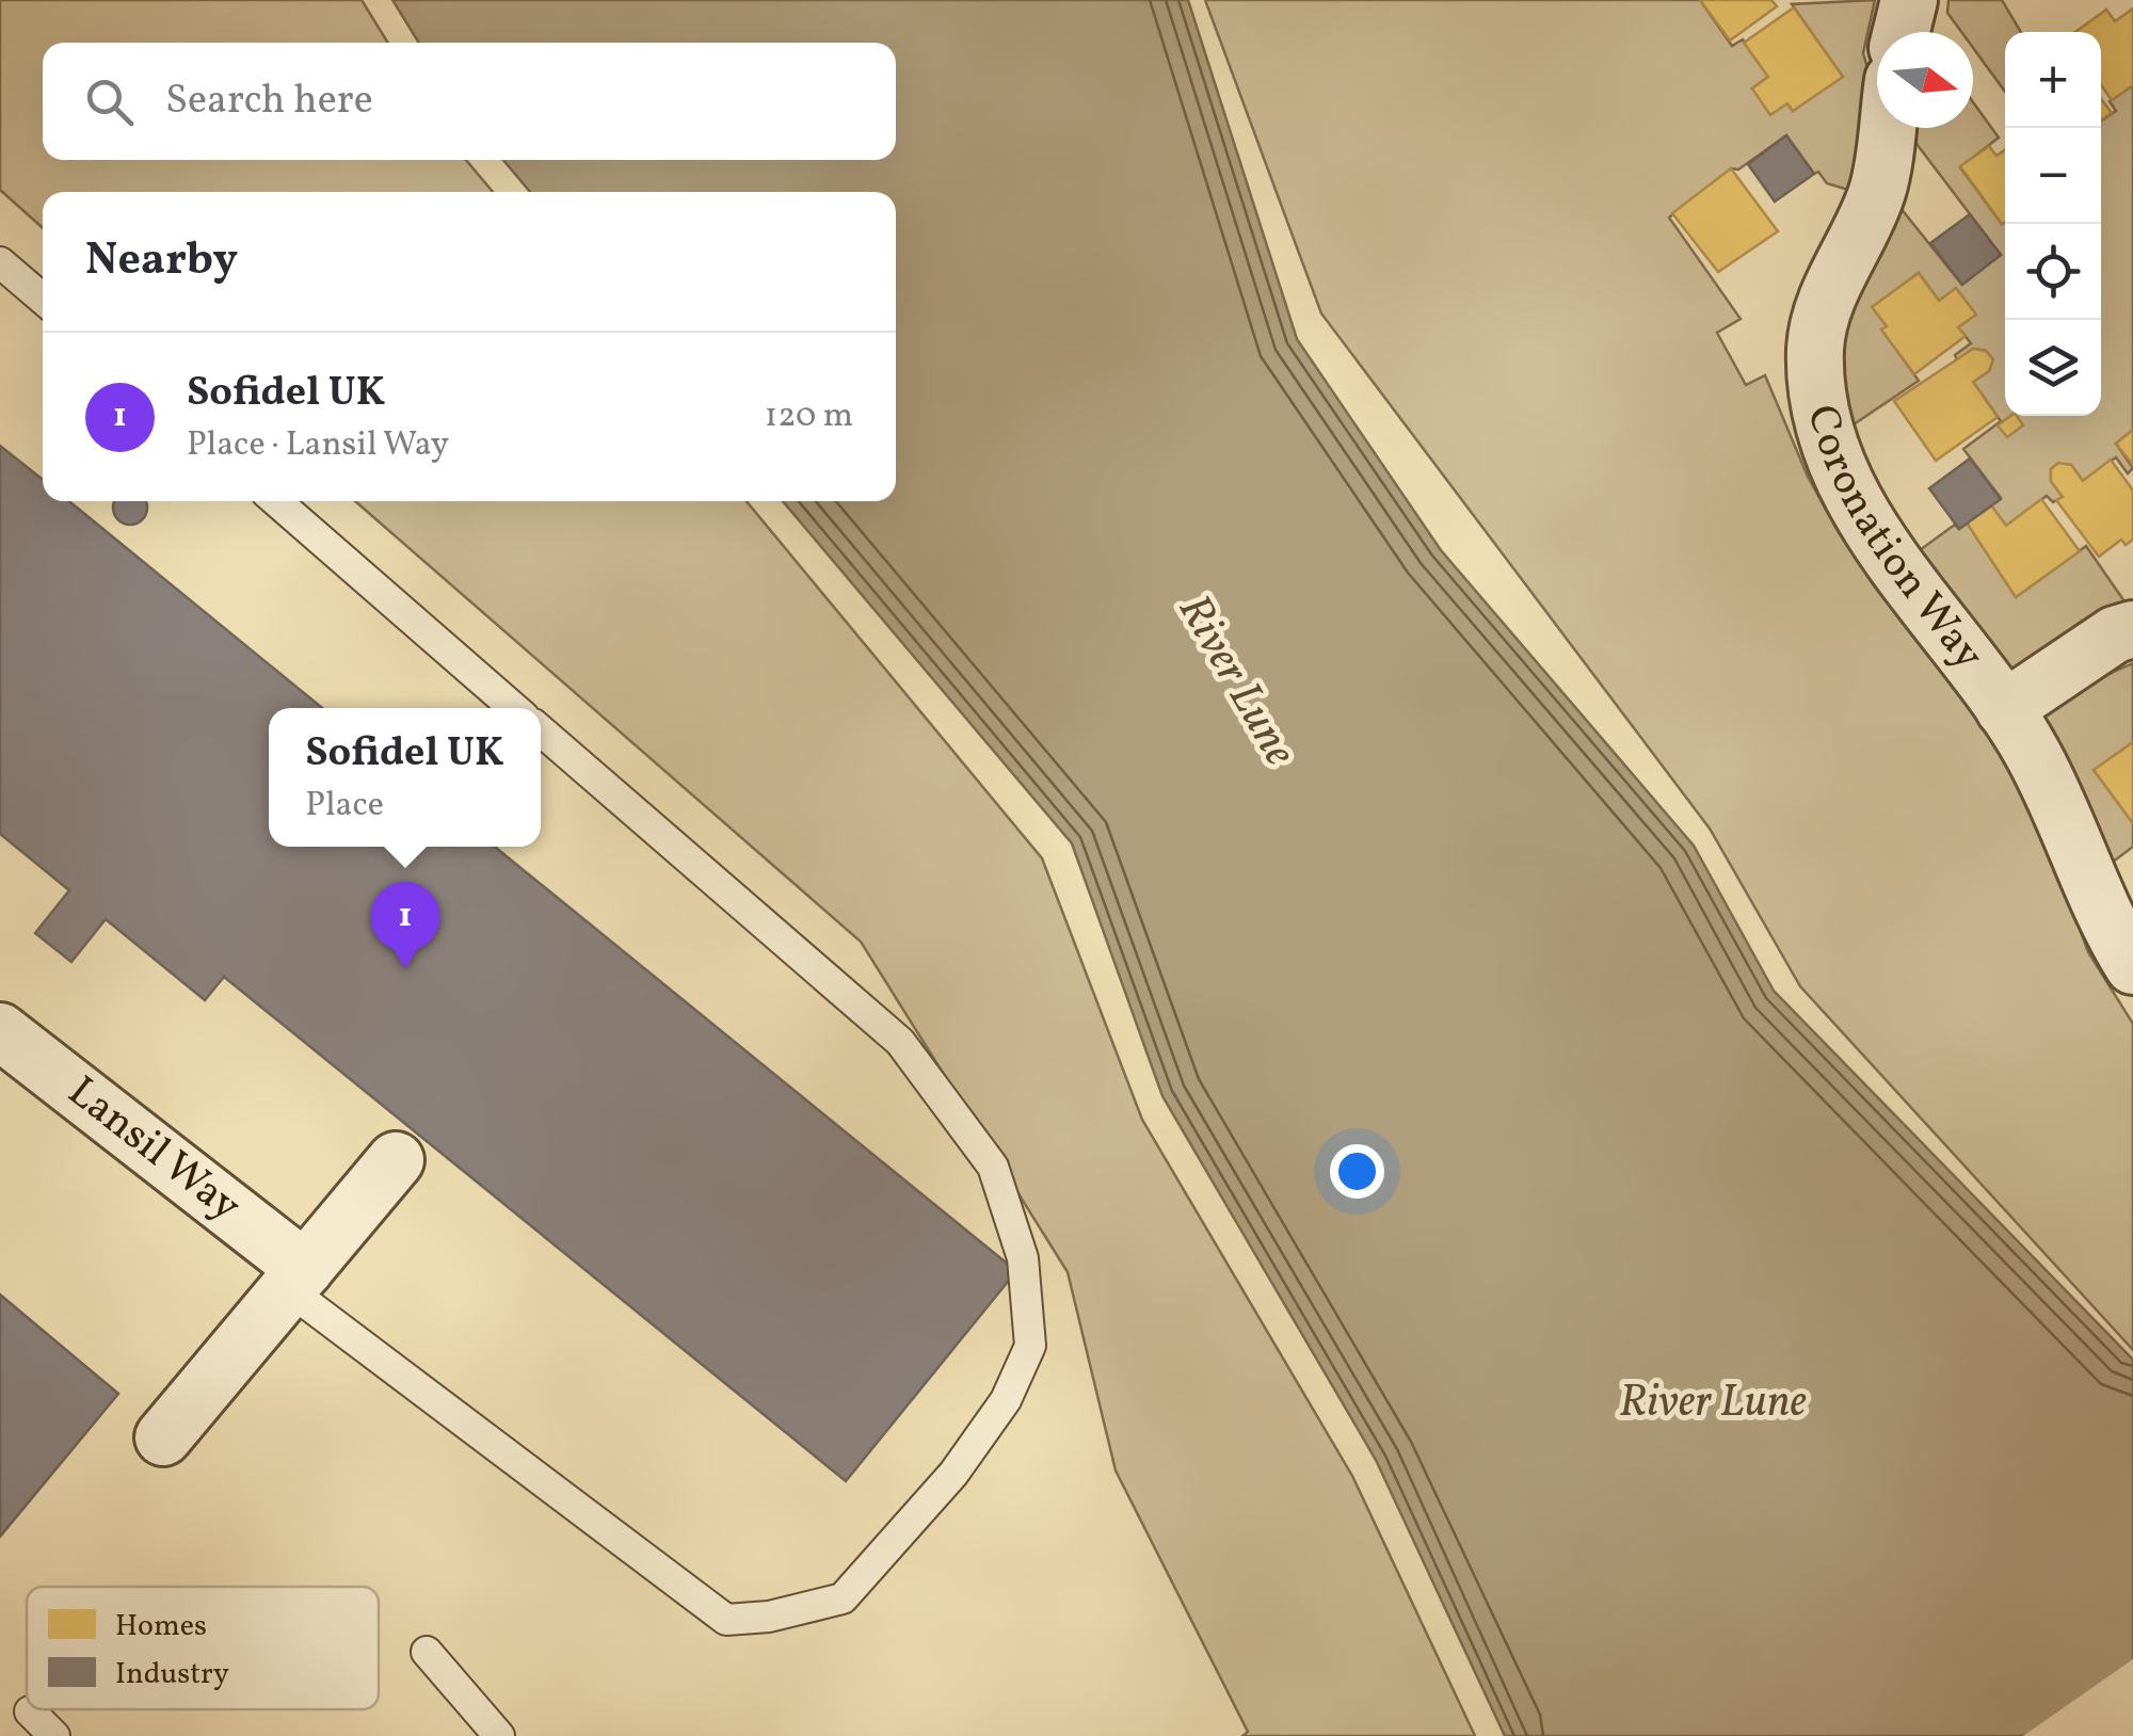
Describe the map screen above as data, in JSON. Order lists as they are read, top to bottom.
{
  "streets": {
    "street": ["Coronation Way", "Lansil Way"]
  },
  "water": ["River Lune"],
  "legend": ["Homes", "Industry"],
  "north": "right",
  "page": {
    "map_buttons": ["+", "−"],
    "search": "Search here",
    "heading": "Nearby",
    "list": [
      {
        "mark": "1",
        "name": "Sofidel UK",
        "note": "Place · Lansil Way",
        "value": "120 m"
      }
    ],
    "popup": ["Sofidel UK", "Place"],
    "pins": "1"
  }
}
